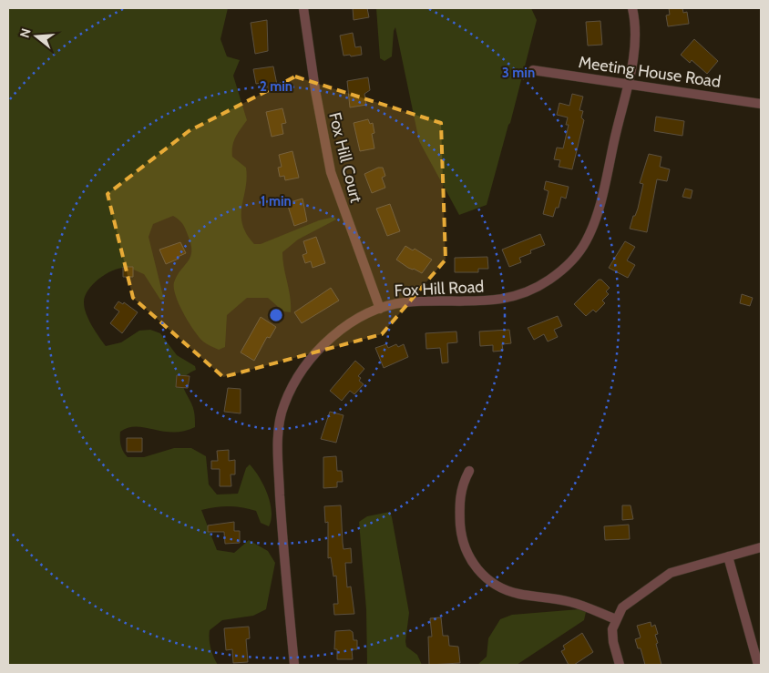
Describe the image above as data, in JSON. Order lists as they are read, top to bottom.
{
  "streets": {
    "street": ["Meeting House Road", "Fox Hill Court", "Fox Hill Road"]
  },
  "crossings": [
    ["Meeting House Road", "Fox Hill Road"],
    ["Fox Hill Court", "Fox Hill Road"]
  ],
  "north": "left",
  "rings": ["3 min", "2 min", "1 min"]
}
